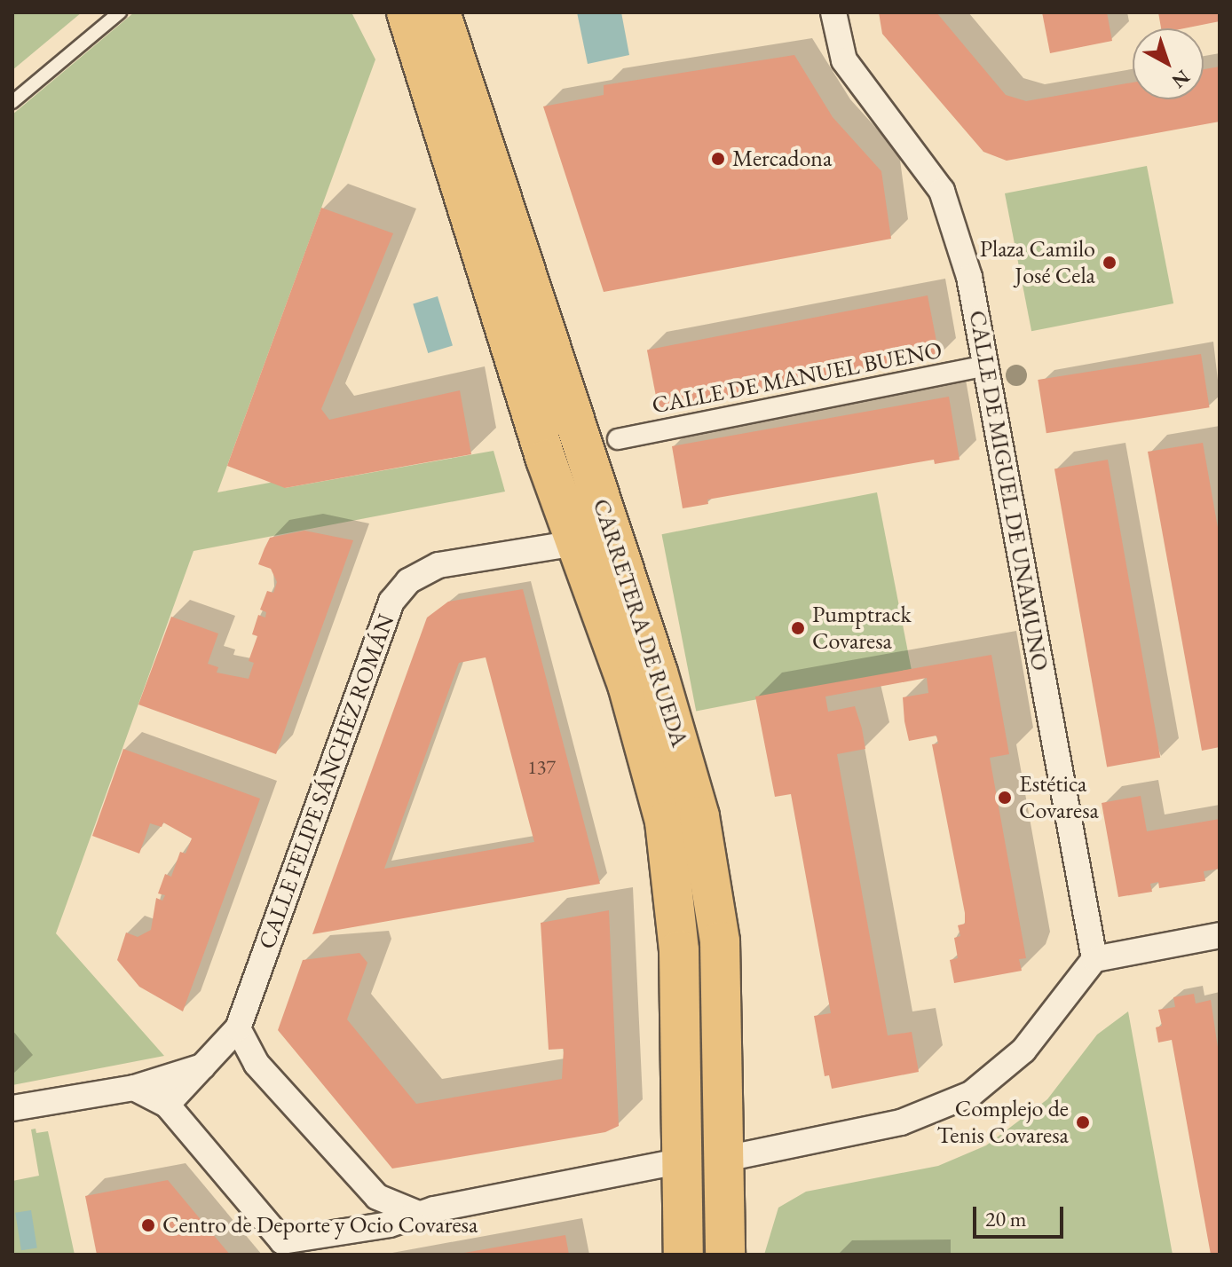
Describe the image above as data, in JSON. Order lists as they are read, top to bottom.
{
  "streets": {
    "main road": ["CARRETERA DE RUEDA"],
    "street": ["CALLE DE MANUEL BUENO", "CALLE DE MIGUEL DE UNAMUNO", "CALLE FELIPE SÁNCHEZ ROMÁN"]
  },
  "crossings": [
    ["CALLE DE MANUEL BUENO", "CALLE DE MIGUEL DE UNAMUNO"],
    ["CARRETERA DE RUEDA", "CALLE FELIPE SÁNCHEZ ROMÁN"]
  ],
  "places": [
    "Mercadona",
    "Plaza Camilo José Cela",
    "Pumptrack Covaresa",
    "Estética Covaresa",
    "Complejo de Tenis Covaresa",
    "Centro de Deporte y Ocio Covaresa"
  ],
  "house_numbers": ["137"],
  "scale_bar": "20 m",
  "north": "bottom right"
}
